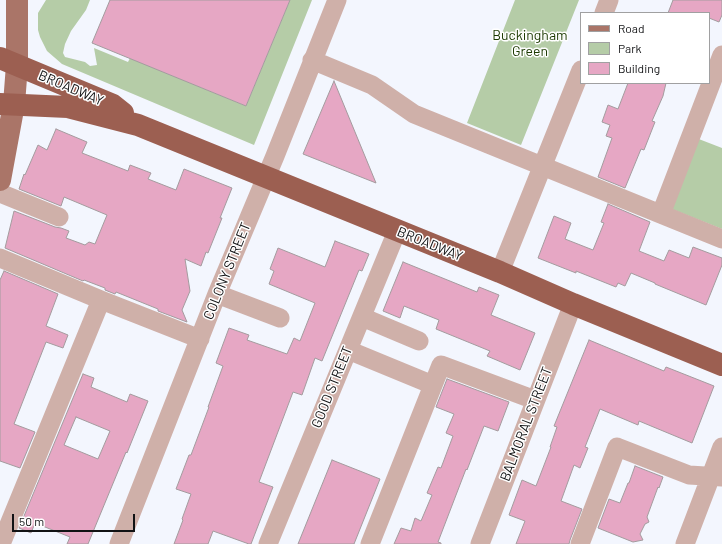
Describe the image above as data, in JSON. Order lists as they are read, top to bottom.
{
  "streets": {
    "highway": ["BROADWAY"],
    "street": ["COLONY STREET", "GOOD STREET", "BALMORAL STREET"]
  },
  "crossings": [
    ["BROADWAY", "COLONY STREET"],
    ["BROADWAY", "GOOD STREET"],
    ["BROADWAY", "BALMORAL STREET"]
  ],
  "parks": ["Buckingham Green"],
  "legend": ["Road", "Park", "Building"],
  "scale_bar": "50 m"
}
